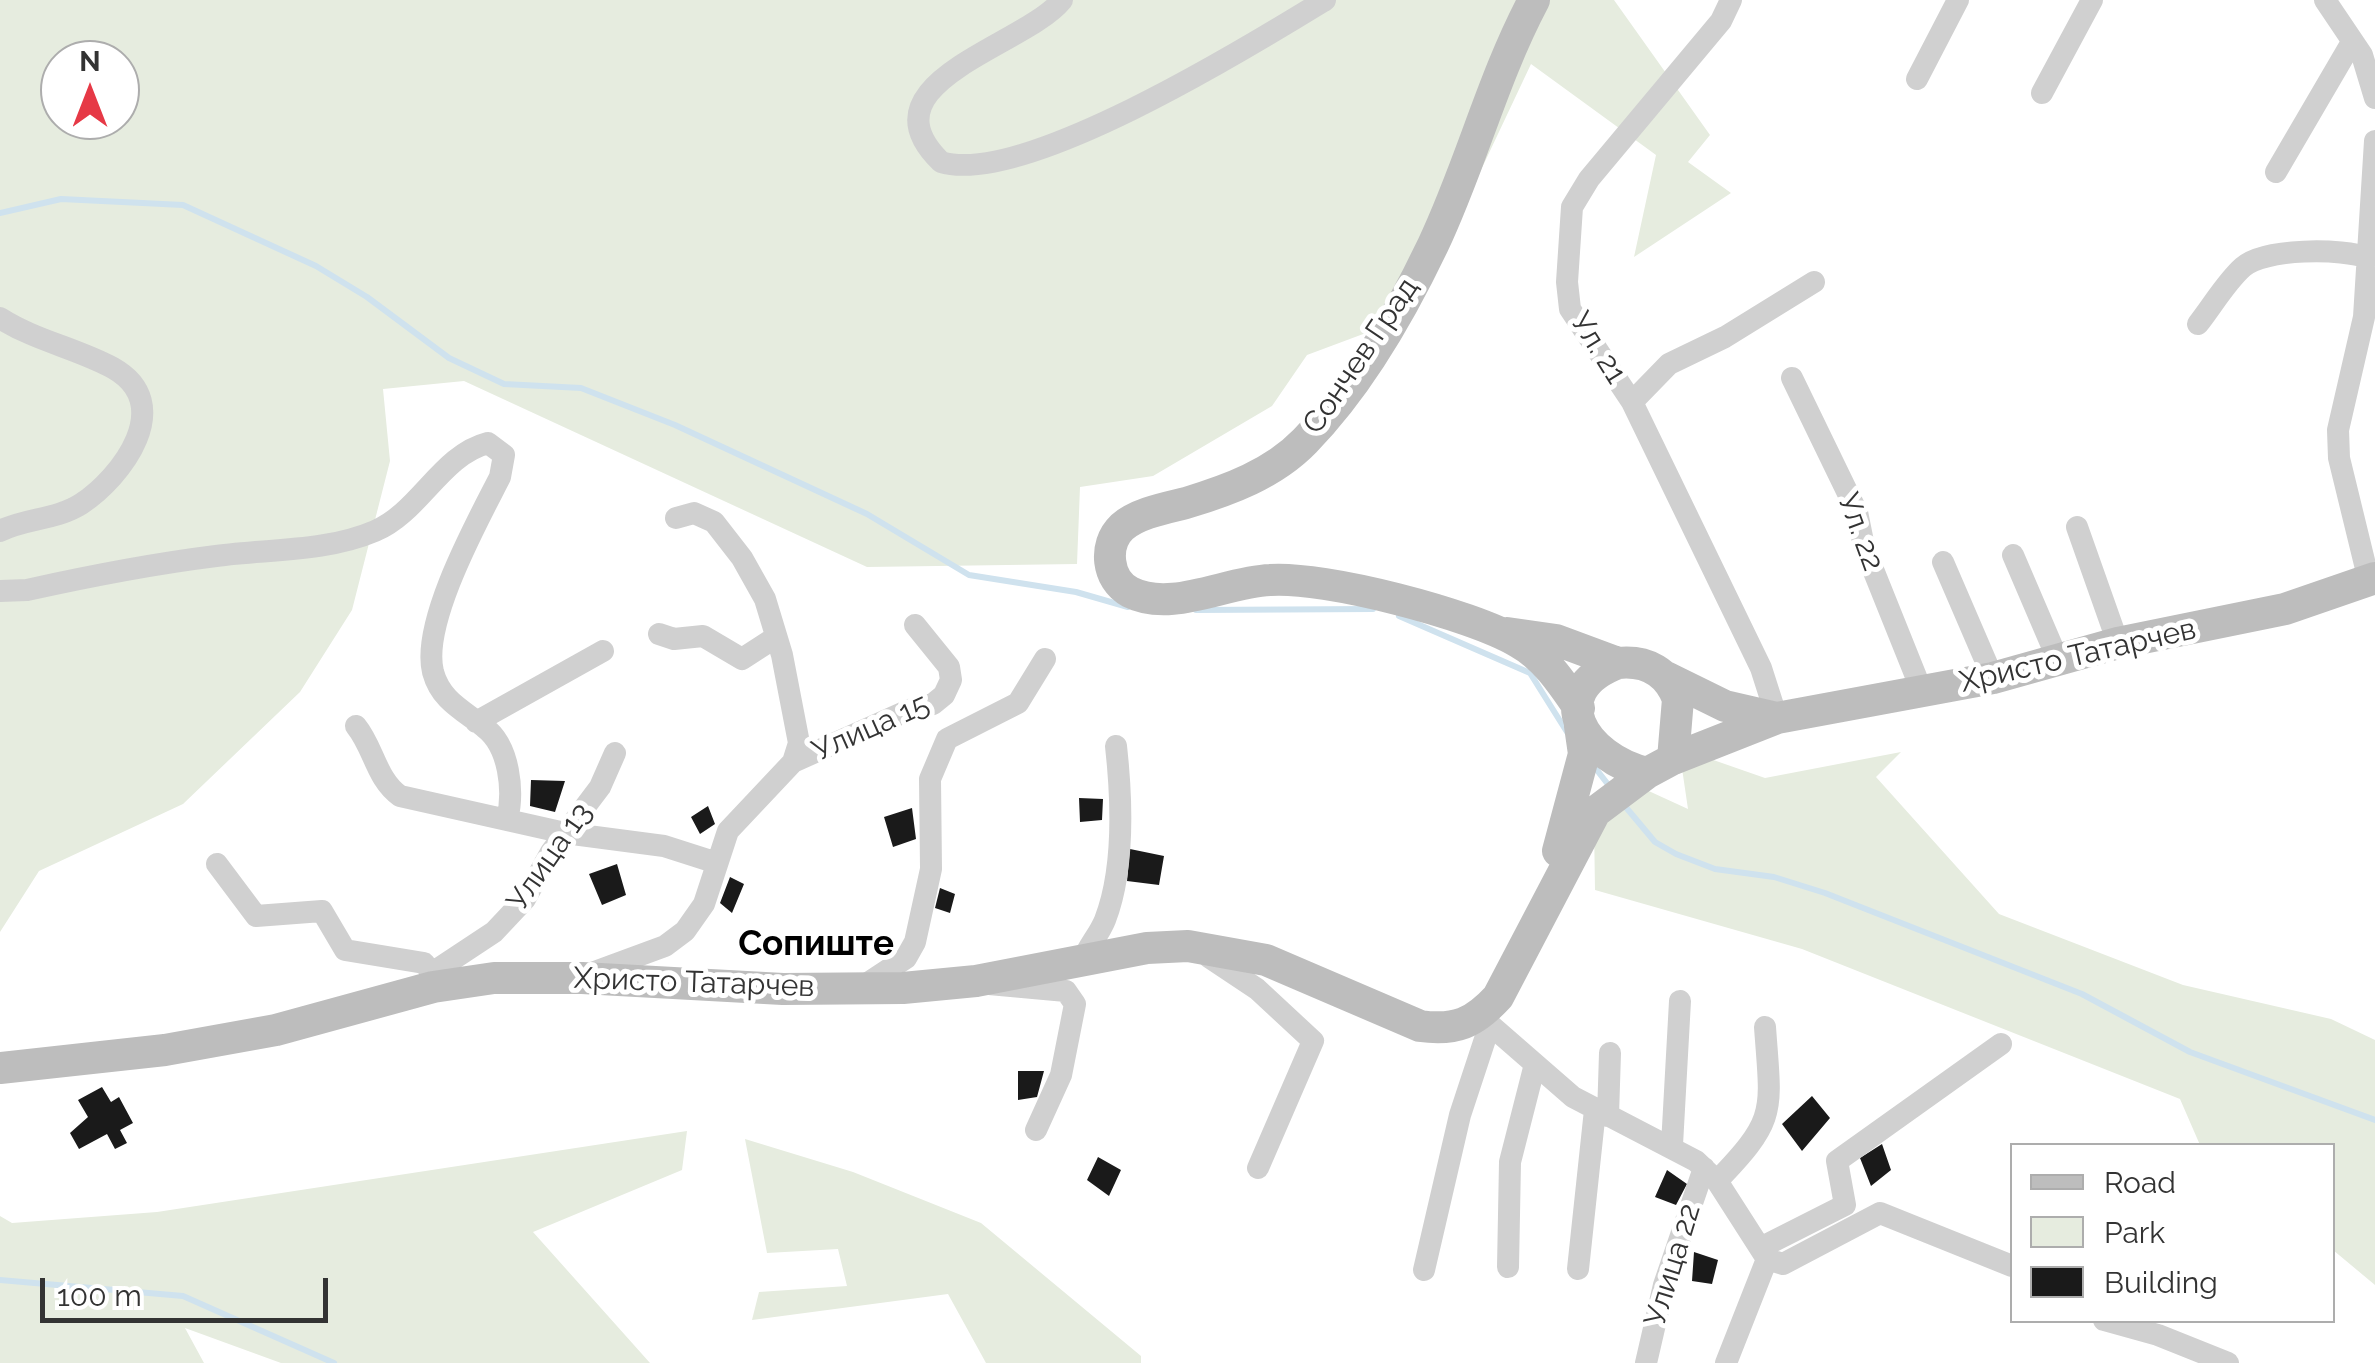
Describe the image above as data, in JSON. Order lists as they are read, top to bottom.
{
  "streets": {
    "main road": ["Сончев Град", "Христо Татарчев"],
    "street": [
      "Ул. 21",
      "Ул. 22",
      "Улица 15",
      "Улица 13",
      "Улица 22"
    ]
  },
  "crossings": [
    ["Ул. 21", "Христо Татарчев"],
    ["Ул. 22", "Христо Татарчев"],
    ["Христо Татарчев", "Улица 15"],
    ["Христо Татарчев", "Улица 13"]
  ],
  "districts": ["Сопиште"],
  "legend": ["Road", "Park", "Building"],
  "scale_bar": "100 m",
  "north": "top"
}
